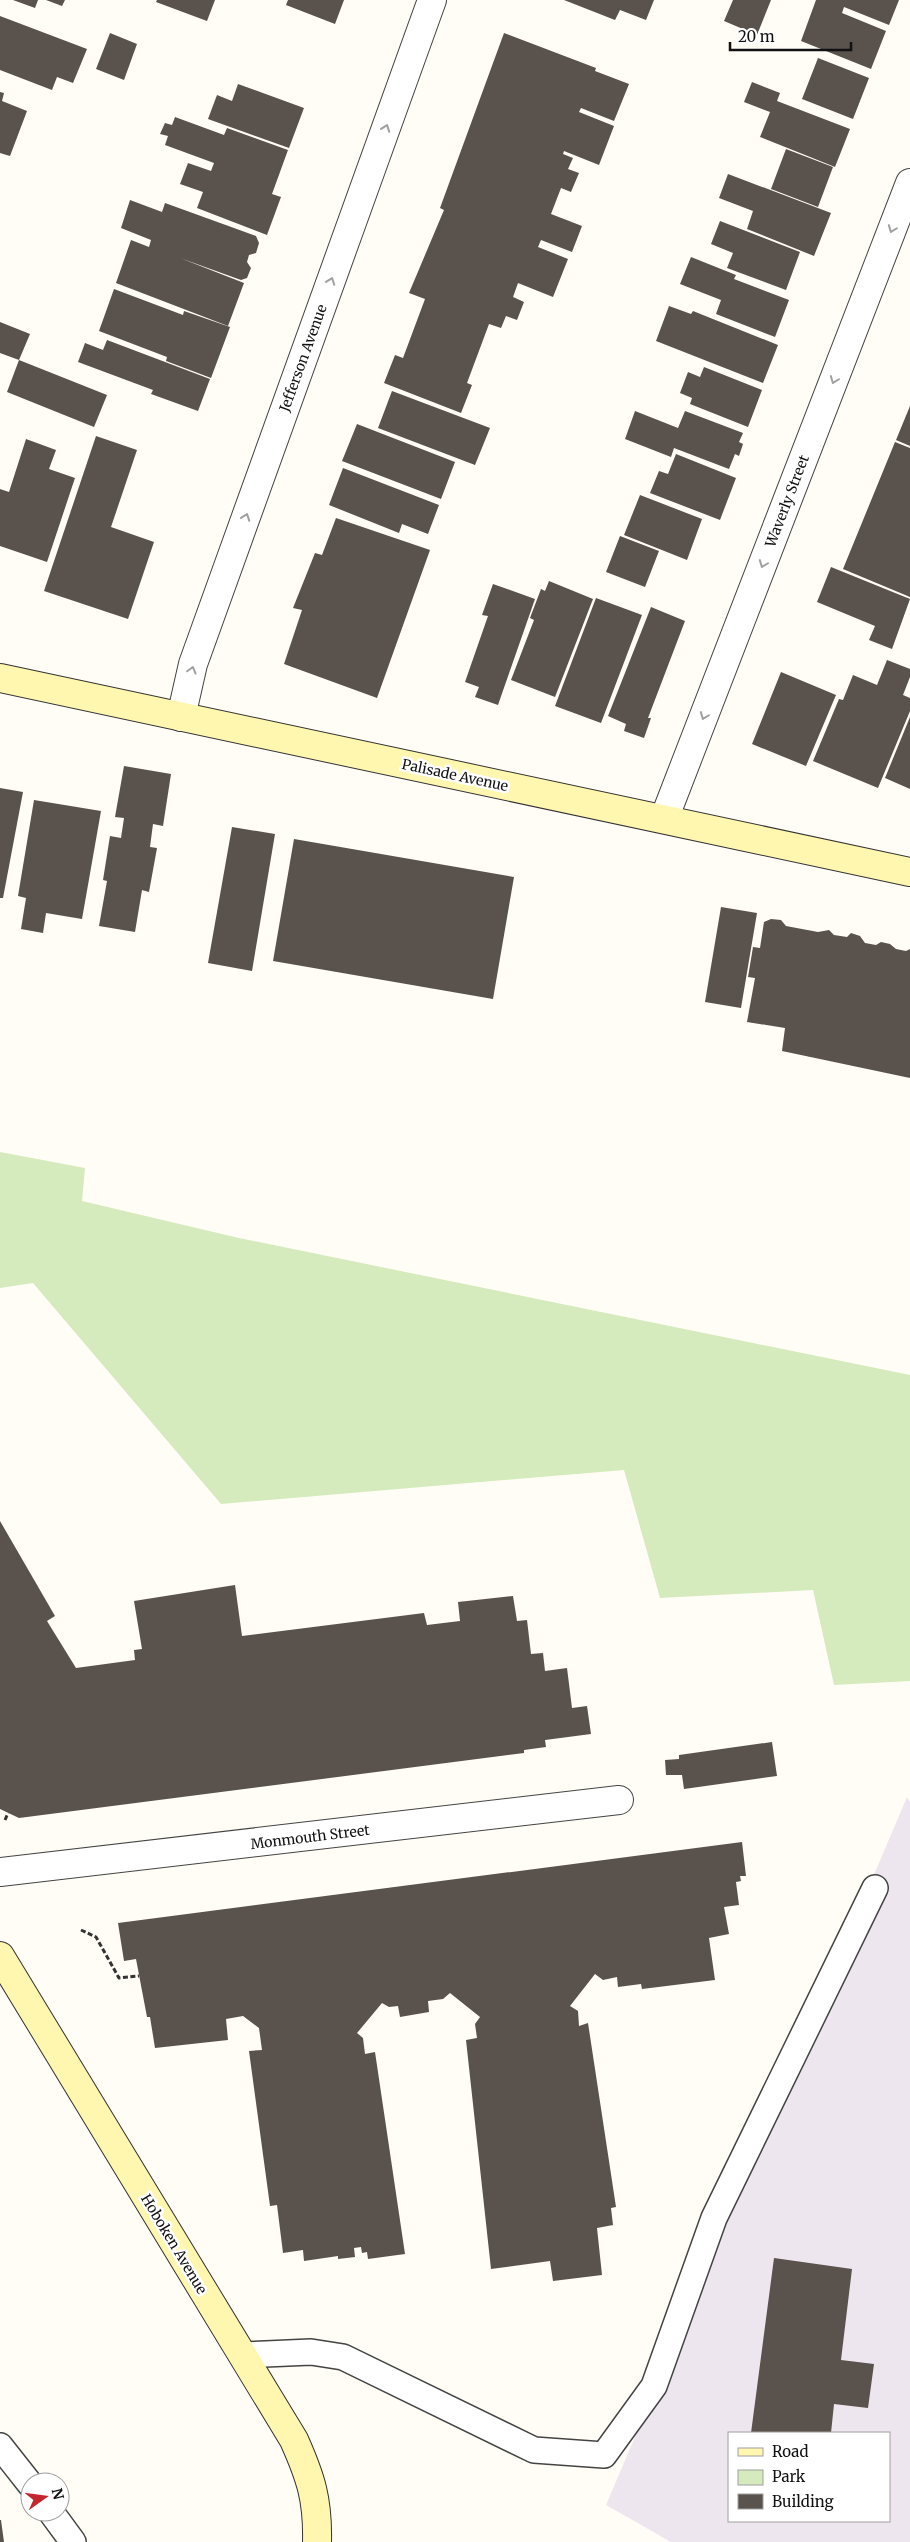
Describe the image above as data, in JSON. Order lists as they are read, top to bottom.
{
  "streets": {
    "main road": ["Palisade Avenue", "Hoboken Avenue"],
    "street": ["Jefferson Avenue", "Waverly Street", "Monmouth Street"]
  },
  "crossings": [
    ["Jefferson Avenue", "Palisade Avenue"],
    ["Waverly Street", "Palisade Avenue"]
  ],
  "one_way": ["Jefferson Avenue", "Waverly Street"],
  "legend": ["Road", "Park", "Building"],
  "scale_bar": "20 m",
  "north": "right"
}
